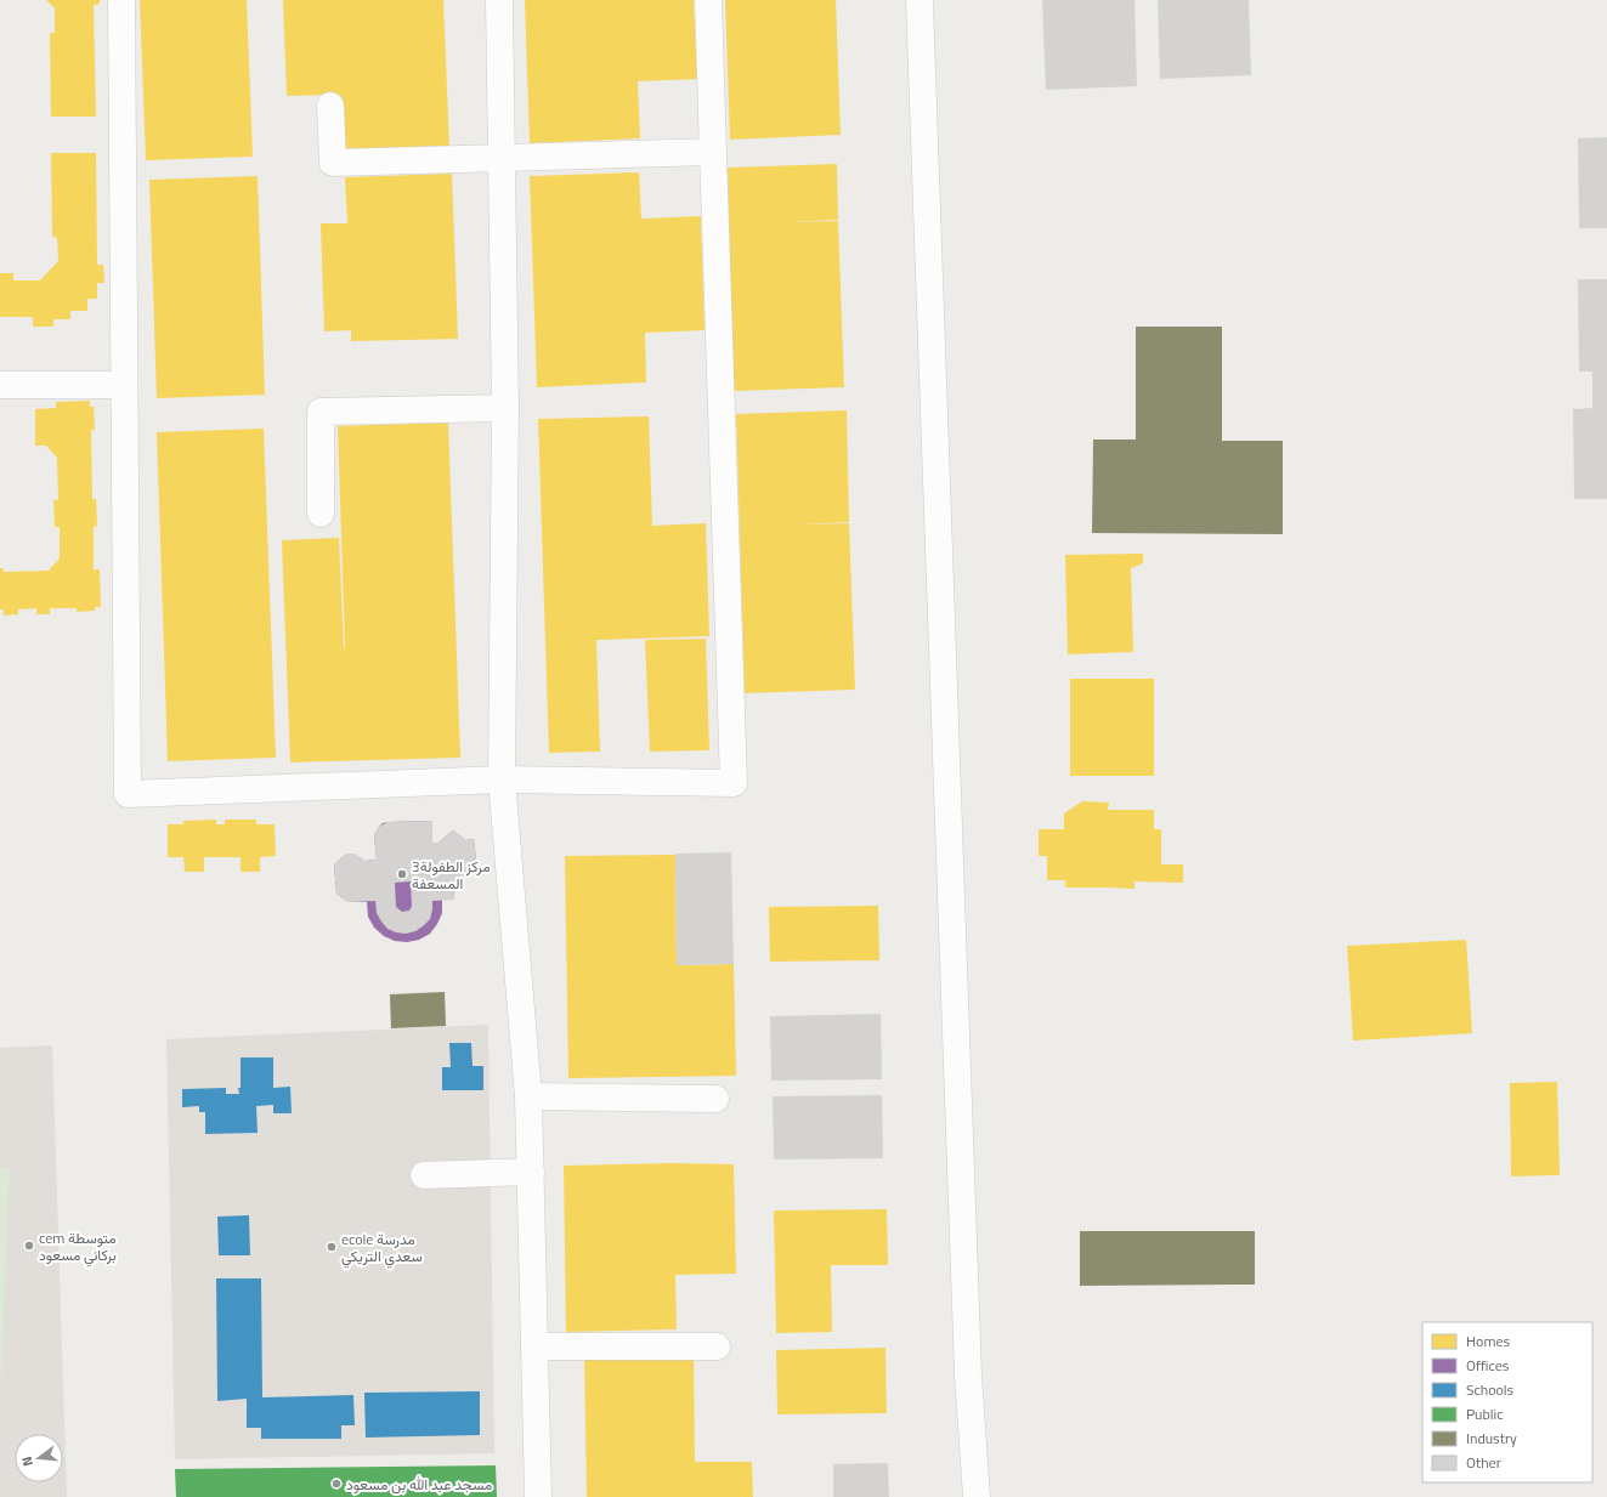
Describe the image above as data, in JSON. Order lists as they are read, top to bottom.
{
  "places": [
    "3مركز الطفولة المسعفة",
    "cem متوسطة بركاني مسعود",
    "ecole مدرسة سعدي التريكي",
    "مسجد عبد الله بن مسعود"
  ],
  "legend": [
    "Homes",
    "Offices",
    "Schools",
    "Public",
    "Industry",
    "Other"
  ],
  "north": "left"
}
